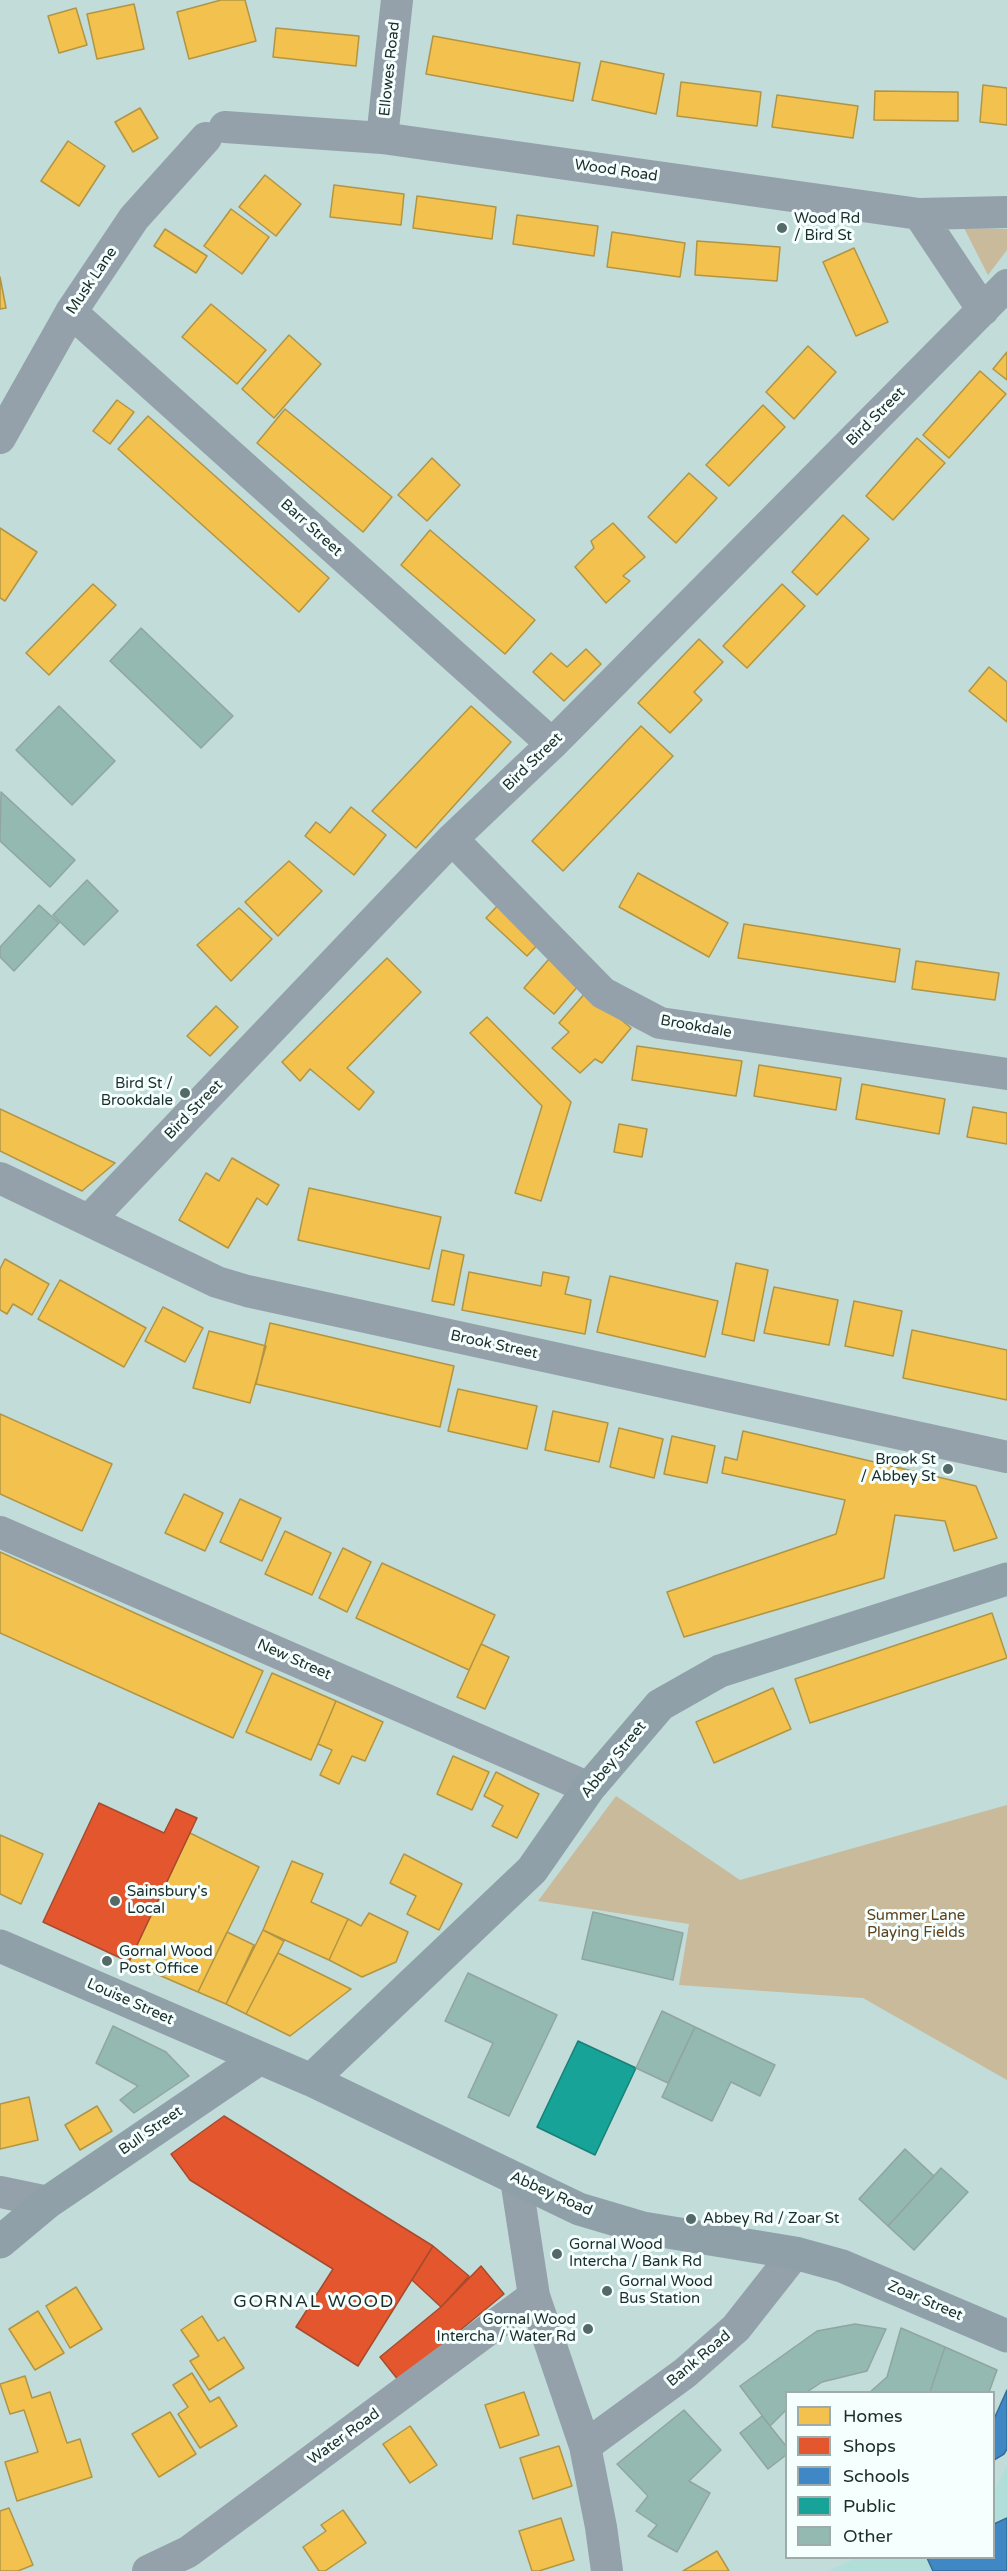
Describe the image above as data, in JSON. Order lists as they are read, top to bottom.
{
  "streets": {
    "street": [
      "Ellowes Road",
      "Wood Road",
      "Musk Lane",
      "Bird Street",
      "Barr Street",
      "Brookdale",
      "Brook Street",
      "New Street",
      "Abbey Street",
      "Louise Street",
      "Bull Street",
      "Abbey Road",
      "Zoar Street",
      "Bank Road",
      "Water Road"
    ]
  },
  "crossings": [
    ["Ellowes Road", "Wood Road"],
    ["Wood Road", "Musk Lane"],
    ["Musk Lane", "Barr Street"],
    ["Bird Street", "Barr Street"],
    ["Bird Street", "Brookdale"],
    ["Bird Street", "Brook Street"],
    ["New Street", "Abbey Street"],
    ["Abbey Street", "Abbey Road"],
    ["Louise Street", "Bull Street"],
    ["Abbey Road", "Zoar Street"],
    ["Abbey Road", "Bank Road"]
  ],
  "districts": ["GORNAL WOOD"],
  "parks": ["Summer Lane Playing Fields"],
  "places": [
    "Wood Rd / Bird St",
    "Bird St / Brookdale",
    "Brook St / Abbey St",
    "Sainsbury's Local",
    "Gornal Wood Post Office",
    "Abbey Rd / Zoar St",
    "Gornal Wood Intercha / Bank Rd",
    "Gornal Wood Bus Station",
    "Gornal Wood Intercha / Water Rd"
  ],
  "legend": [
    "Homes",
    "Shops",
    "Schools",
    "Public",
    "Other"
  ]
}
